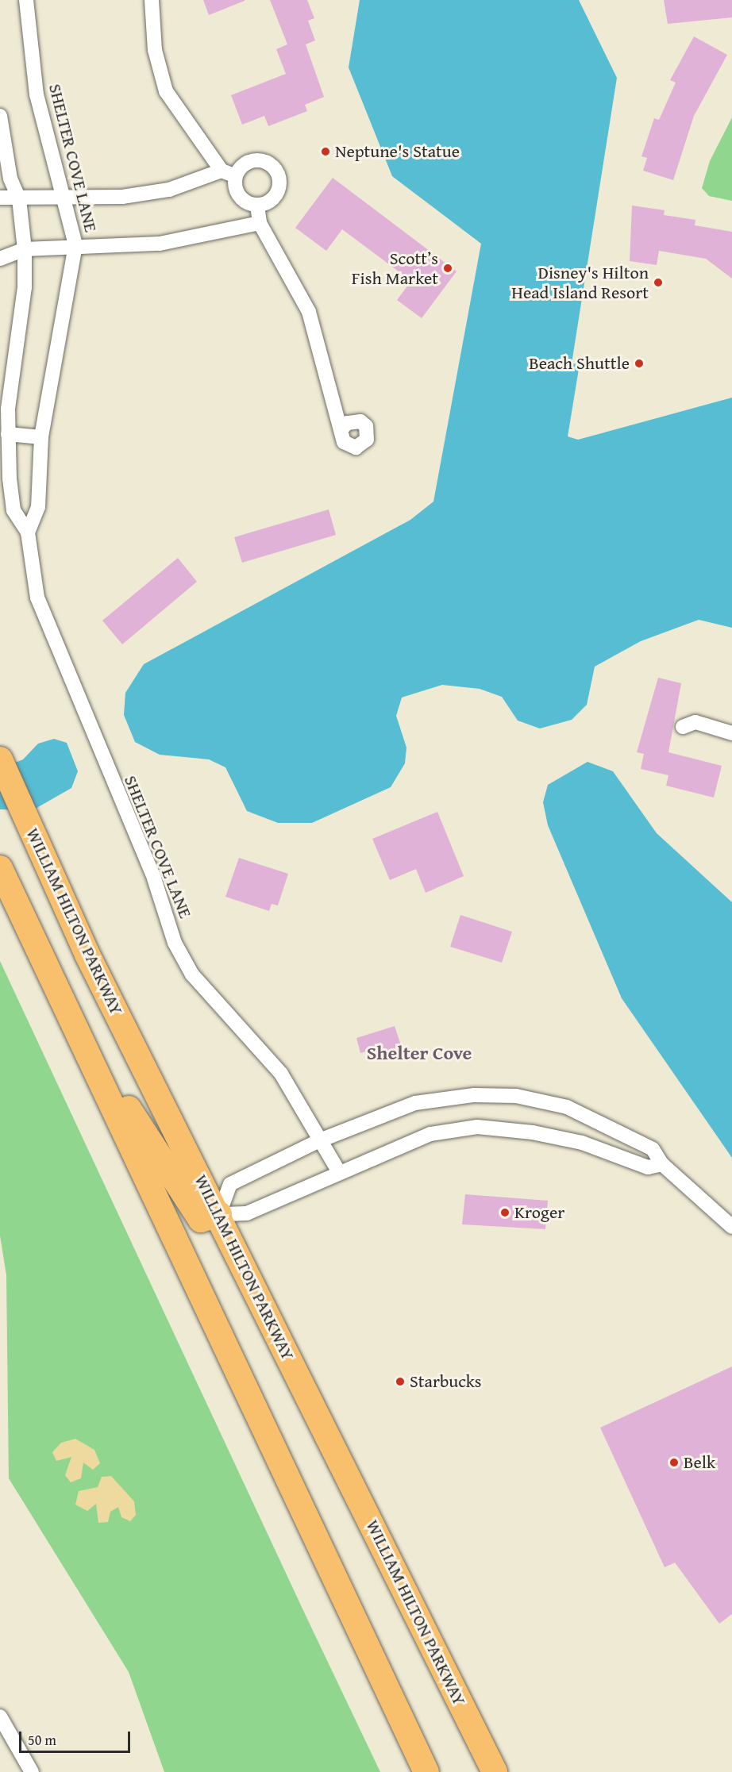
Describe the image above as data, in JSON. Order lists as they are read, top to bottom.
{
  "streets": {
    "highway": ["WILLIAM HILTON PARKWAY"],
    "street": ["SHELTER COVE LANE"]
  },
  "districts": ["Shelter Cove"],
  "places": [
    "Neptune's Statue",
    "Scott’s Fish Market",
    "Disney's Hilton Head Island Resort",
    "Beach Shuttle",
    "Kroger",
    "Starbucks",
    "Belk"
  ],
  "scale_bar": "50 m"
}
